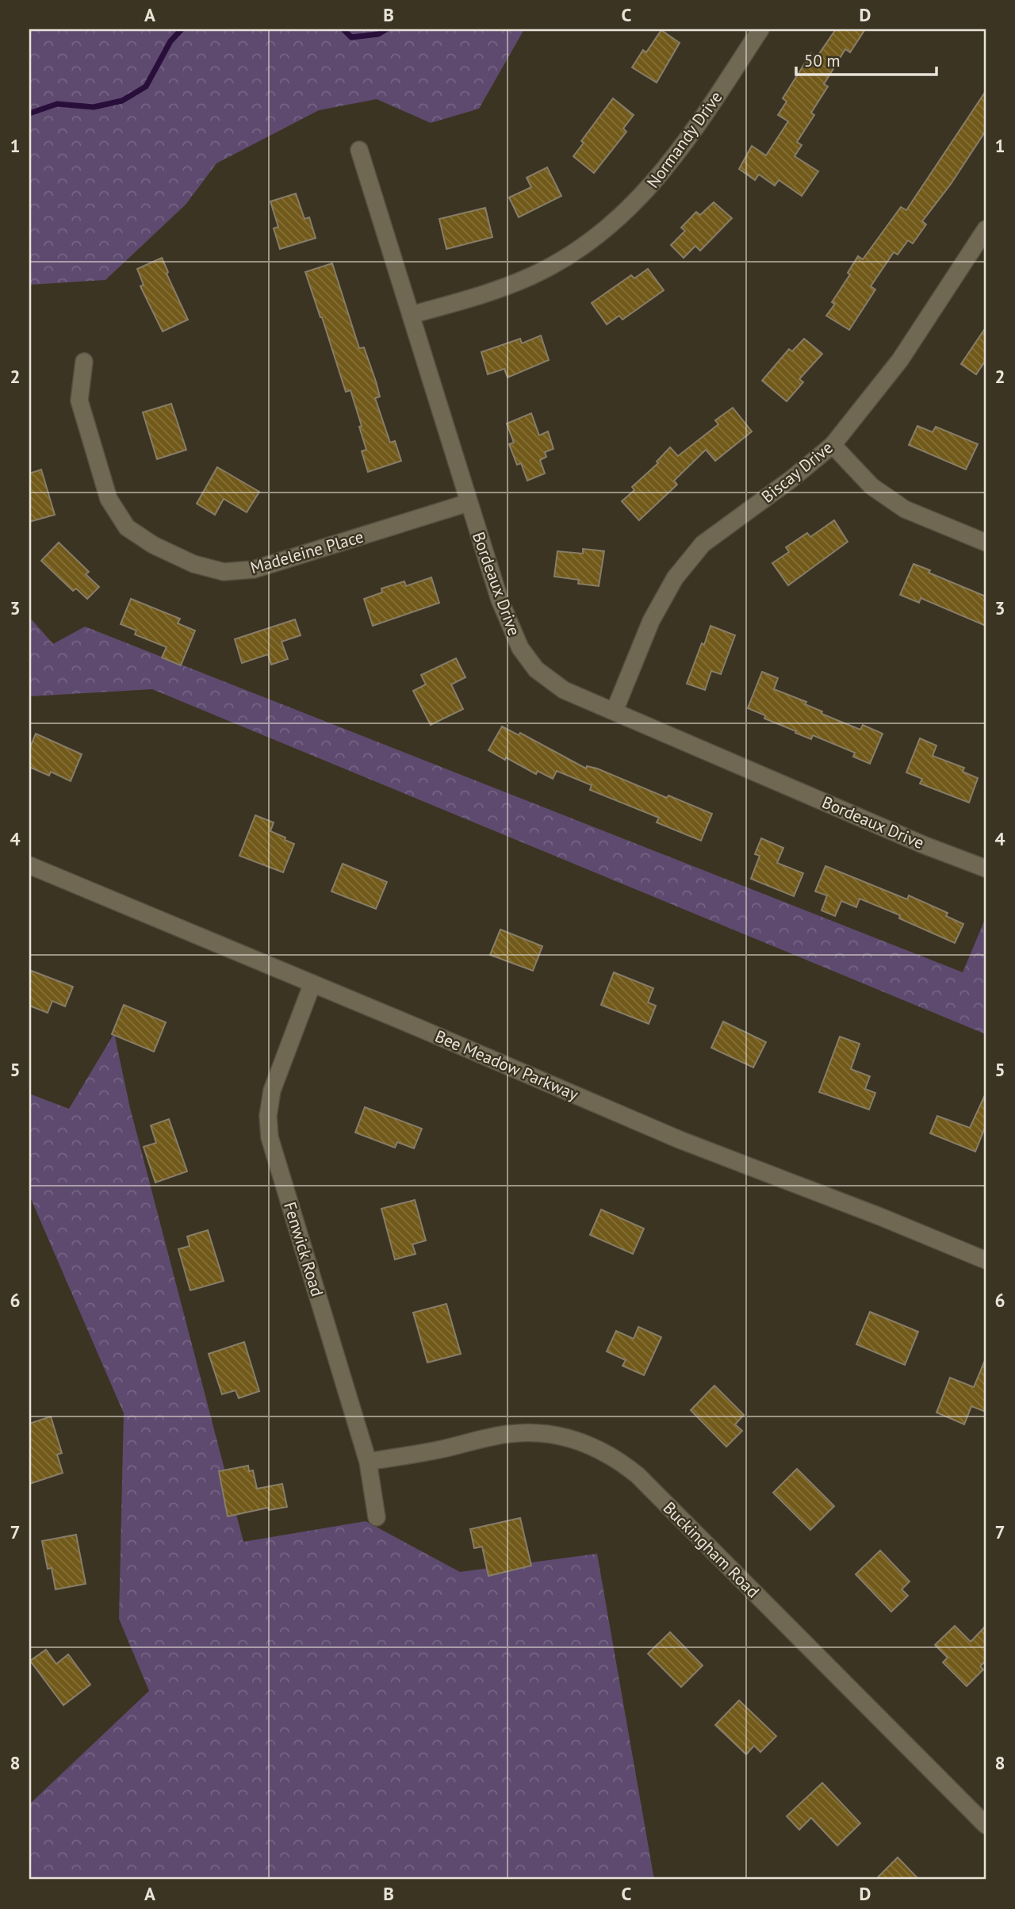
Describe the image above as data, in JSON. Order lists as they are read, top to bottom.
{
  "streets": {
    "street": [
      "Normandy Drive",
      "Biscay Drive",
      "Madeleine Place",
      "Bordeaux Drive",
      "Bee Meadow Parkway",
      "Fenwick Road",
      "Buckingham Road"
    ]
  },
  "crossings": [
    ["Normandy Drive", "Bordeaux Drive"],
    ["Biscay Drive", "Bordeaux Drive"],
    ["Madeleine Place", "Bordeaux Drive"],
    ["Bee Meadow Parkway", "Fenwick Road"],
    ["Fenwick Road", "Buckingham Road"]
  ],
  "scale_bar": "50 m",
  "grid": {
    "columns": [
      "A",
      "B",
      "C",
      "D"
    ],
    "rows": [
      "1",
      "2",
      "3",
      "4",
      "5",
      "6",
      "7",
      "8"
    ]
  }
}
